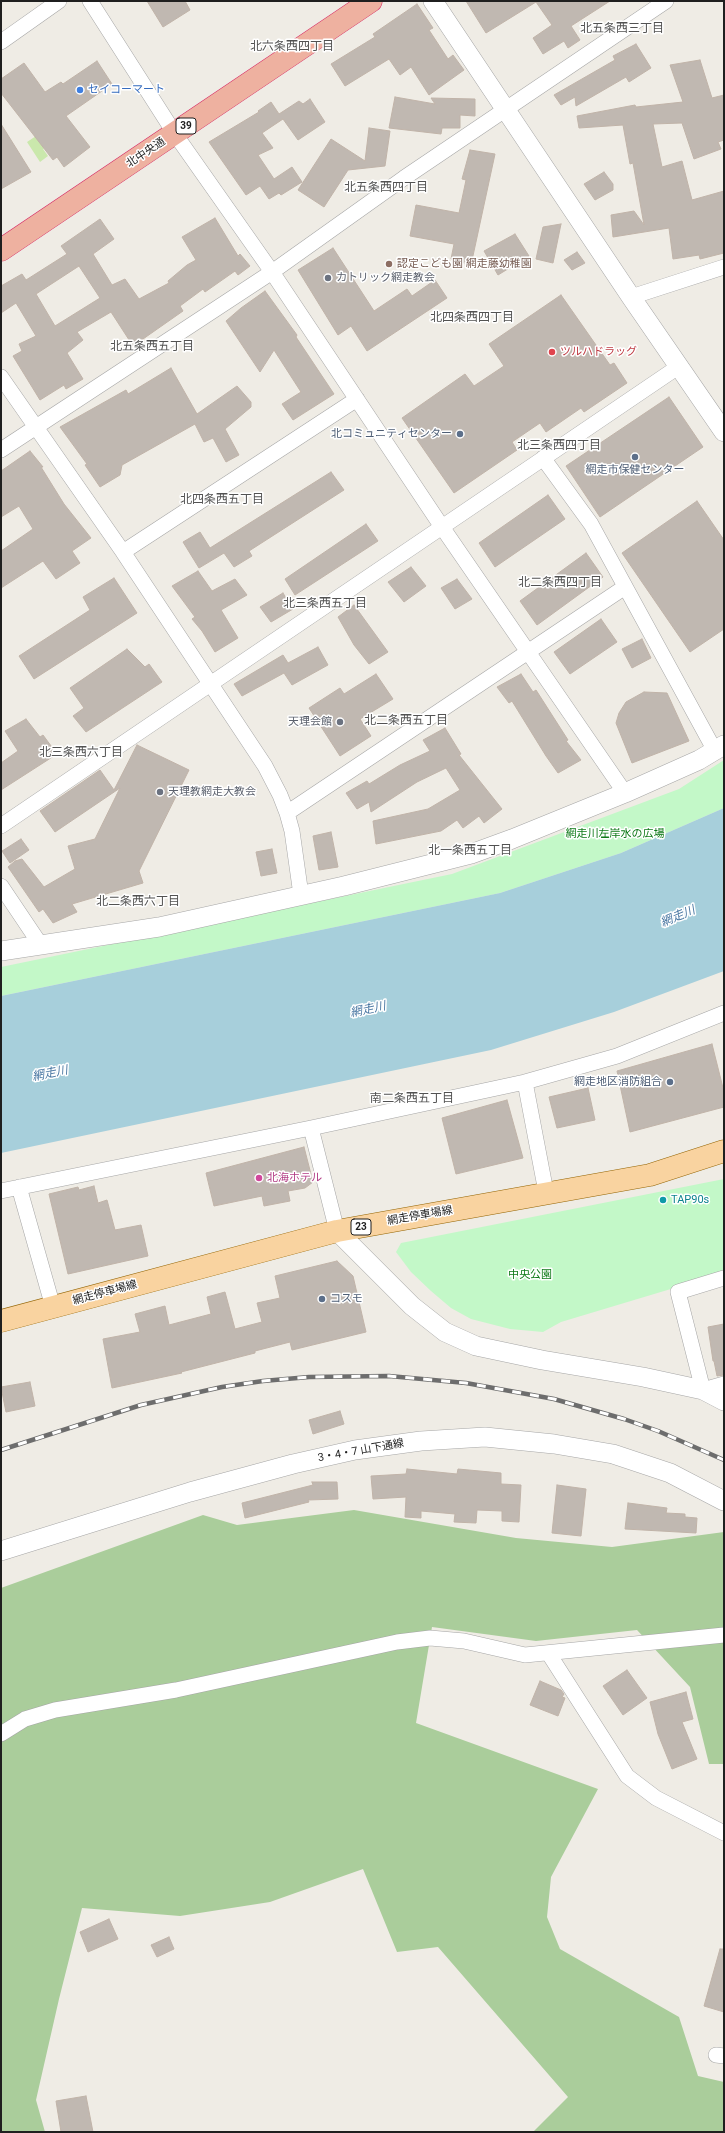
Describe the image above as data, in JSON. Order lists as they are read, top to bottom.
{
  "streets": {
    "highway": ["39", "北中央通"],
    "main road": ["網走停車場線", "23"],
    "street": ["3・4・7 山下通線"]
  },
  "districts": [
    "北五条西三丁目",
    "北六条西四丁目",
    "北五条西四丁目",
    "北四条西四丁目",
    "北五条西五丁目",
    "北三条西四丁目",
    "北四条西五丁目",
    "北二条西四丁目",
    "北三条西五丁目",
    "北二条西五丁目",
    "北三条西六丁目",
    "北一条西五丁目",
    "北二条西六丁目",
    "南二条西五丁目"
  ],
  "water": ["網走川"],
  "parks": ["網走川左岸水の広場", "中央公園"],
  "places": [
    "セイコーマート",
    "認定こども園 網走藤幼稚園",
    "カトリック網走教会",
    "ツルハドラッグ",
    "北コミュニティセンター",
    "網走市保健センター",
    "天理会館",
    "天理教網走大教会",
    "網走地区消防組合",
    "北海ホテル",
    "TAP90s",
    "コスモ"
  ]
}
